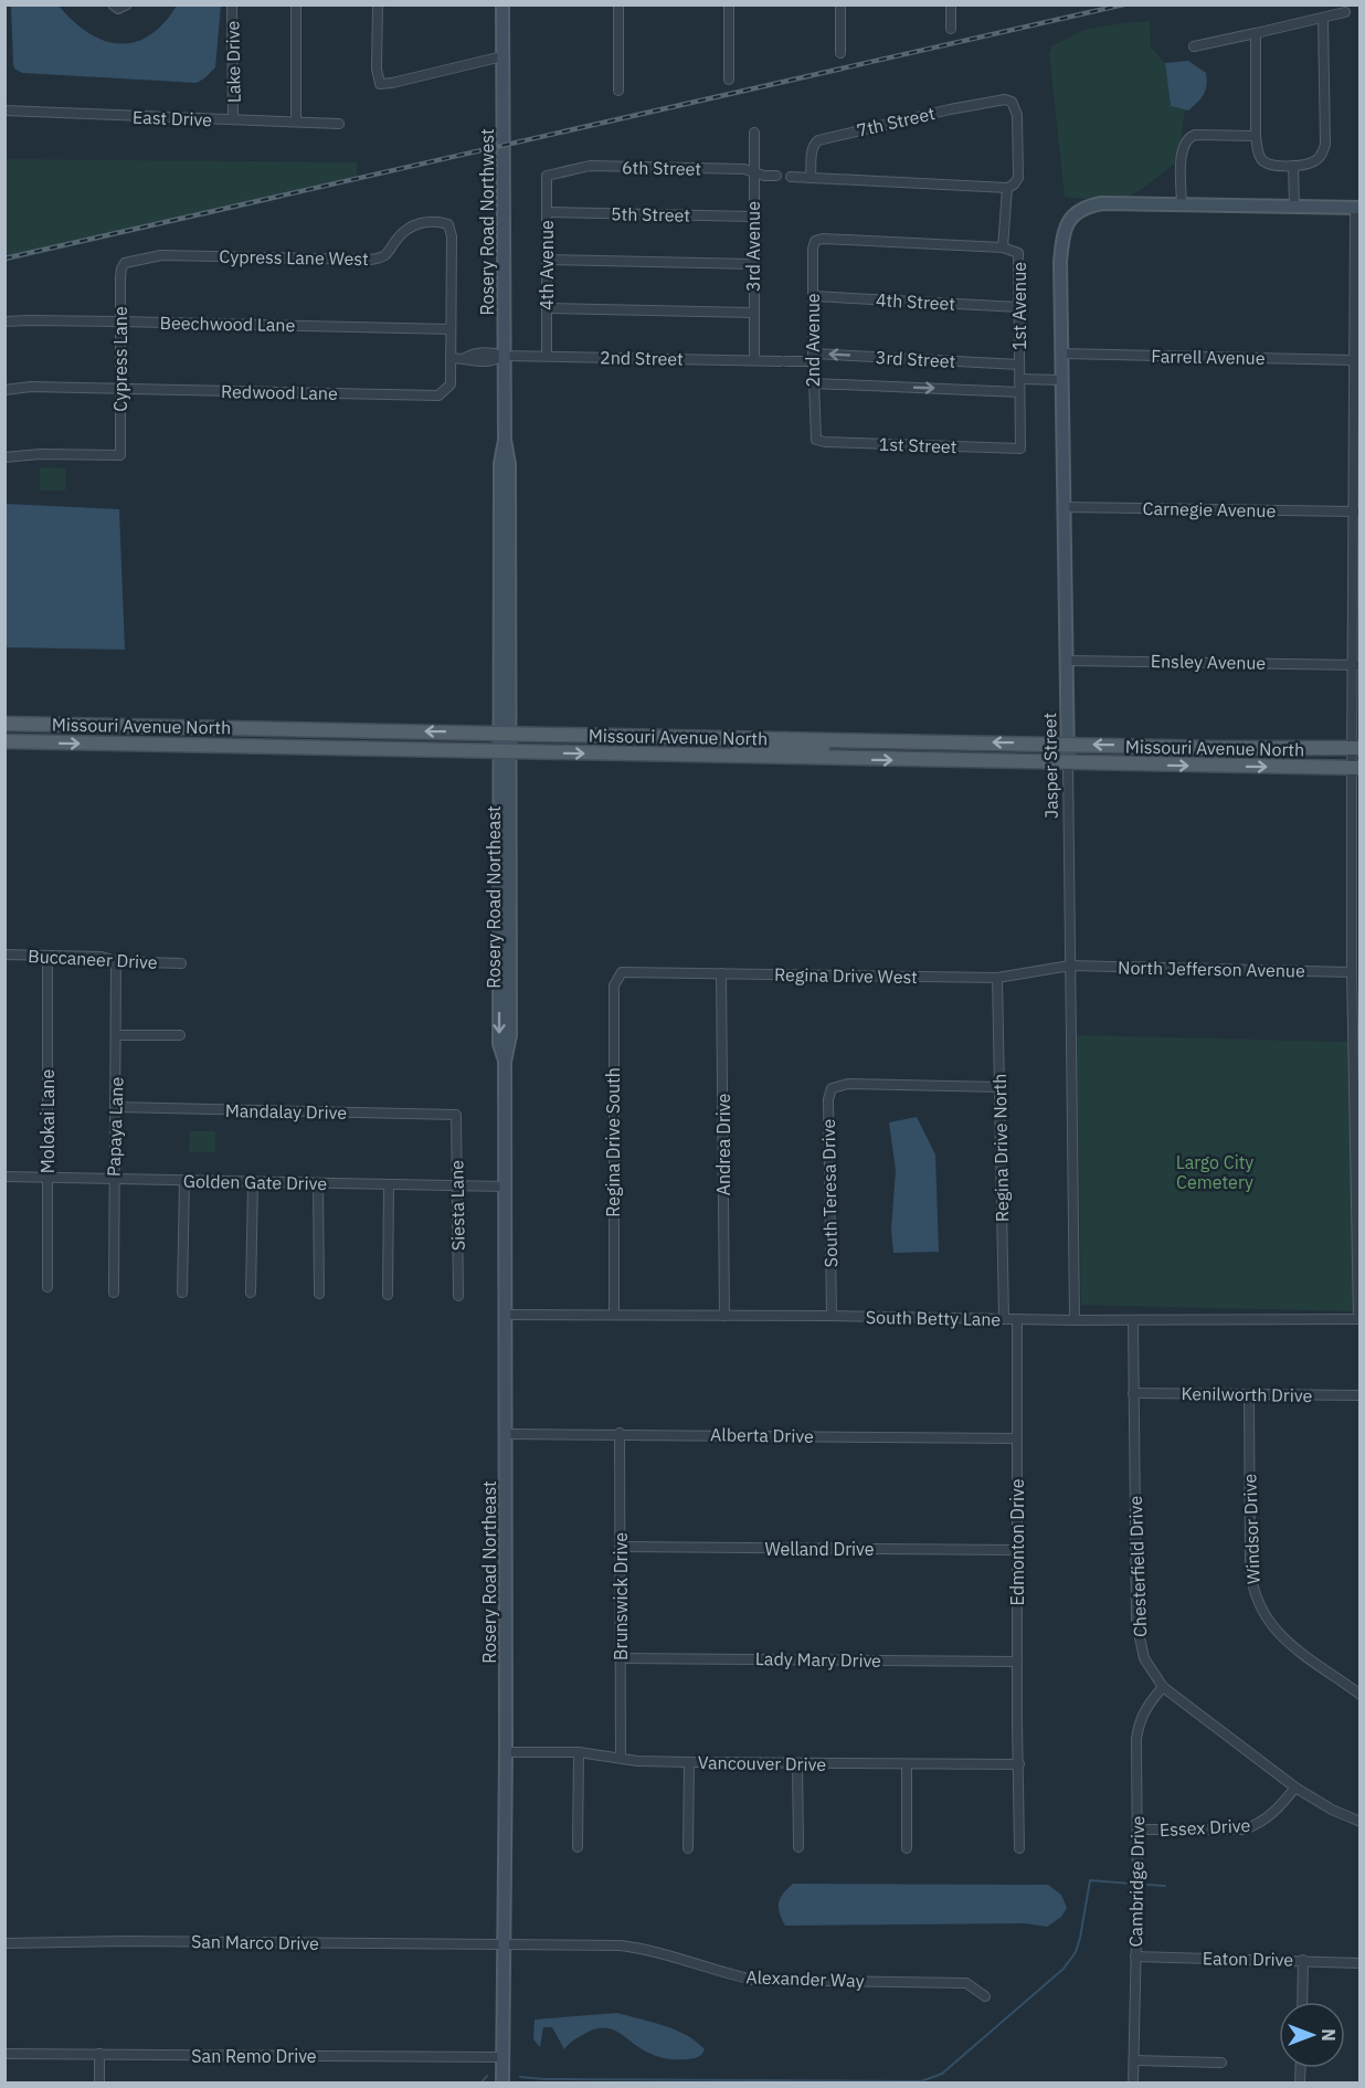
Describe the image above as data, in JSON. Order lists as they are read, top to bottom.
{
  "streets": {
    "main road": ["Missouri Avenue North"],
    "street": [
      "Lake Drive",
      "East Drive",
      "7th Street",
      "6th Street",
      "5th Street",
      "Rosery Road Northwest",
      "3rd Avenue",
      "Cypress Lane West",
      "4th Avenue",
      "4th Street",
      "1st Avenue",
      "Beechwood Lane",
      "2nd Avenue",
      "Farrell Avenue",
      "2nd Street",
      "Cypress Lane",
      "3rd Street",
      "Redwood Lane",
      "1st Street",
      "Carnegie Avenue",
      "Ensley Avenue",
      "Jasper Street",
      "Rosery Road Northeast",
      "Buccaneer Drive",
      "North Jefferson Avenue",
      "Regina Drive West",
      "Mandalay Drive",
      "Molokai Lane",
      "Papaya Lane",
      "Regina Drive South",
      "Andrea Drive",
      "Regina Drive North",
      "Golden Gate Drive",
      "South Teresa Drive",
      "Siesta Lane",
      "South Betty Lane",
      "Kenilworth Drive",
      "Alberta Drive",
      "Windsor Drive",
      "Edmonton Drive",
      "Welland Drive",
      "Chesterfield Drive",
      "Brunswick Drive",
      "Lady Mary Drive",
      "Vancouver Drive",
      "Essex Drive",
      "Cambridge Drive",
      "San Marco Drive",
      "Eaton Drive",
      "Alexander Way",
      "San Remo Drive"
    ]
  },
  "crossings": [
    ["Lake Drive", "East Drive"],
    ["7th Street", "1st Avenue"],
    ["6th Street", "3rd Avenue"],
    ["6th Street", "4th Avenue"],
    ["5th Street", "3rd Avenue"],
    ["5th Street", "4th Avenue"],
    ["Rosery Road Northwest", "2nd Street"],
    ["Rosery Road Northwest", "Missouri Avenue North"],
    ["Rosery Road Northwest", "Rosery Road Northeast"],
    ["3rd Avenue", "2nd Street"],
    ["Cypress Lane West", "Beechwood Lane"],
    ["Cypress Lane West", "Cypress Lane"],
    ["4th Avenue", "2nd Street"],
    ["4th Street", "1st Avenue"],
    ["4th Street", "2nd Avenue"],
    ["1st Avenue", "2nd Avenue"],
    ["1st Avenue", "3rd Street"],
    ["1st Avenue", "1st Street"],
    ["Beechwood Lane", "Cypress Lane"],
    ["2nd Avenue", "2nd Street"],
    ["2nd Avenue", "3rd Street"],
    ["2nd Avenue", "1st Street"],
    ["Farrell Avenue", "Jasper Street"],
    ["2nd Street", "3rd Street"],
    ["2nd Street", "Redwood Lane"],
    ["Cypress Lane", "Redwood Lane"],
    ["Carnegie Avenue", "Jasper Street"],
    ["Ensley Avenue", "Jasper Street"],
    ["Missouri Avenue North", "Jasper Street"],
    ["Missouri Avenue North", "Rosery Road Northeast"],
    ["Jasper Street", "North Jefferson Avenue"],
    ["Jasper Street", "Regina Drive West"],
    ["Jasper Street", "South Betty Lane"],
    ["Rosery Road Northeast", "Golden Gate Drive"],
    ["Rosery Road Northeast", "South Betty Lane"],
    ["Rosery Road Northeast", "Alberta Drive"],
    ["Rosery Road Northeast", "Vancouver Drive"],
    ["Rosery Road Northeast", "San Marco Drive"],
    ["Rosery Road Northeast", "Alexander Way"],
    ["Rosery Road Northeast", "San Remo Drive"],
    ["Buccaneer Drive", "Molokai Lane"],
    ["Buccaneer Drive", "Papaya Lane"],
    ["North Jefferson Avenue", "Regina Drive West"],
    ["Regina Drive West", "Regina Drive South"],
    ["Regina Drive West", "Andrea Drive"],
    ["Regina Drive West", "Regina Drive North"],
    ["Mandalay Drive", "Papaya Lane"],
    ["Mandalay Drive", "Siesta Lane"],
    ["Molokai Lane", "Golden Gate Drive"],
    ["Papaya Lane", "Golden Gate Drive"],
    ["Regina Drive South", "South Betty Lane"],
    ["Andrea Drive", "South Betty Lane"],
    ["Regina Drive North", "South Teresa Drive"],
    ["Regina Drive North", "South Betty Lane"],
    ["Golden Gate Drive", "Siesta Lane"],
    ["South Teresa Drive", "South Betty Lane"],
    ["South Betty Lane", "Edmonton Drive"],
    ["South Betty Lane", "Chesterfield Drive"],
    ["Kenilworth Drive", "Windsor Drive"],
    ["Kenilworth Drive", "Chesterfield Drive"],
    ["Alberta Drive", "Edmonton Drive"],
    ["Alberta Drive", "Brunswick Drive"],
    ["Edmonton Drive", "Welland Drive"],
    ["Edmonton Drive", "Lady Mary Drive"],
    ["Edmonton Drive", "Vancouver Drive"],
    ["Welland Drive", "Brunswick Drive"],
    ["Chesterfield Drive", "Essex Drive"],
    ["Chesterfield Drive", "Cambridge Drive"],
    ["Brunswick Drive", "Lady Mary Drive"],
    ["Brunswick Drive", "Vancouver Drive"],
    ["Essex Drive", "Cambridge Drive"],
    ["Cambridge Drive", "Eaton Drive"],
    ["San Marco Drive", "Alexander Way"]
  ],
  "parks": ["Largo City Cemetery"],
  "north": "right"
}
